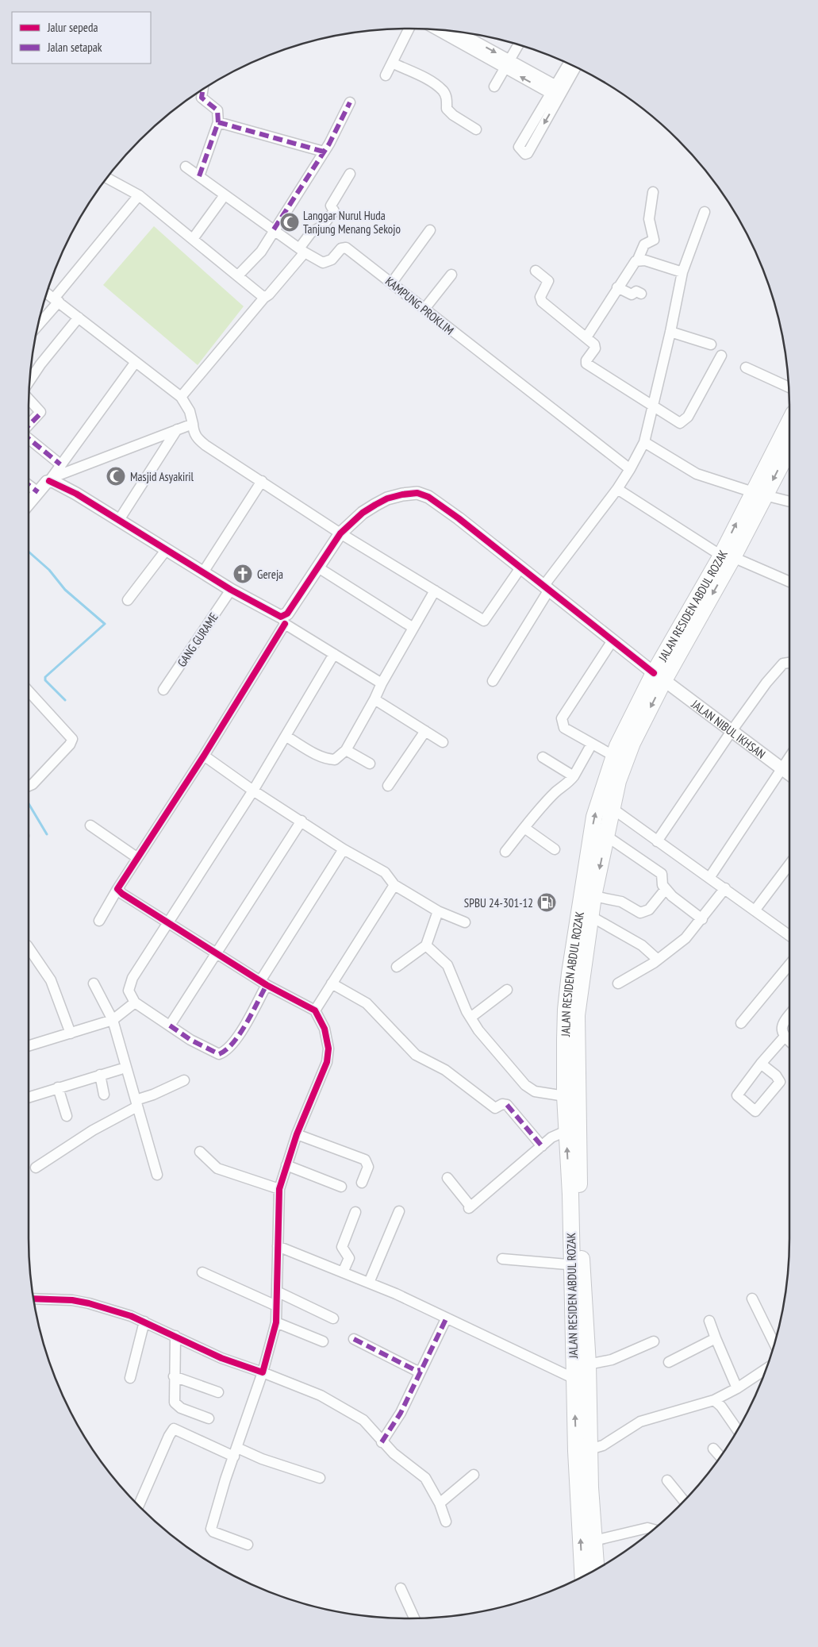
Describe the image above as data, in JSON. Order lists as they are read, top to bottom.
{
  "streets": {
    "highway": ["JALAN RESIDEN ABDUL ROZAK"],
    "street": ["KAMPUNG PROKLIM", "GANG GURAME", "JALAN NIBUL IKHSAN"]
  },
  "crossings": [
    ["JALAN RESIDEN ABDUL ROZAK", "JALAN NIBUL IKHSAN"]
  ],
  "places": {
    "mosque": ["Langgar Nurul Huda Tanjung Menang Sekojo", "Masjid Asyakiril"],
    "church": ["Gereja"],
    "fuel station": ["SPBU 24-301-12"]
  },
  "legend": ["Jalur sepeda", "Jalan setapak"]
}
